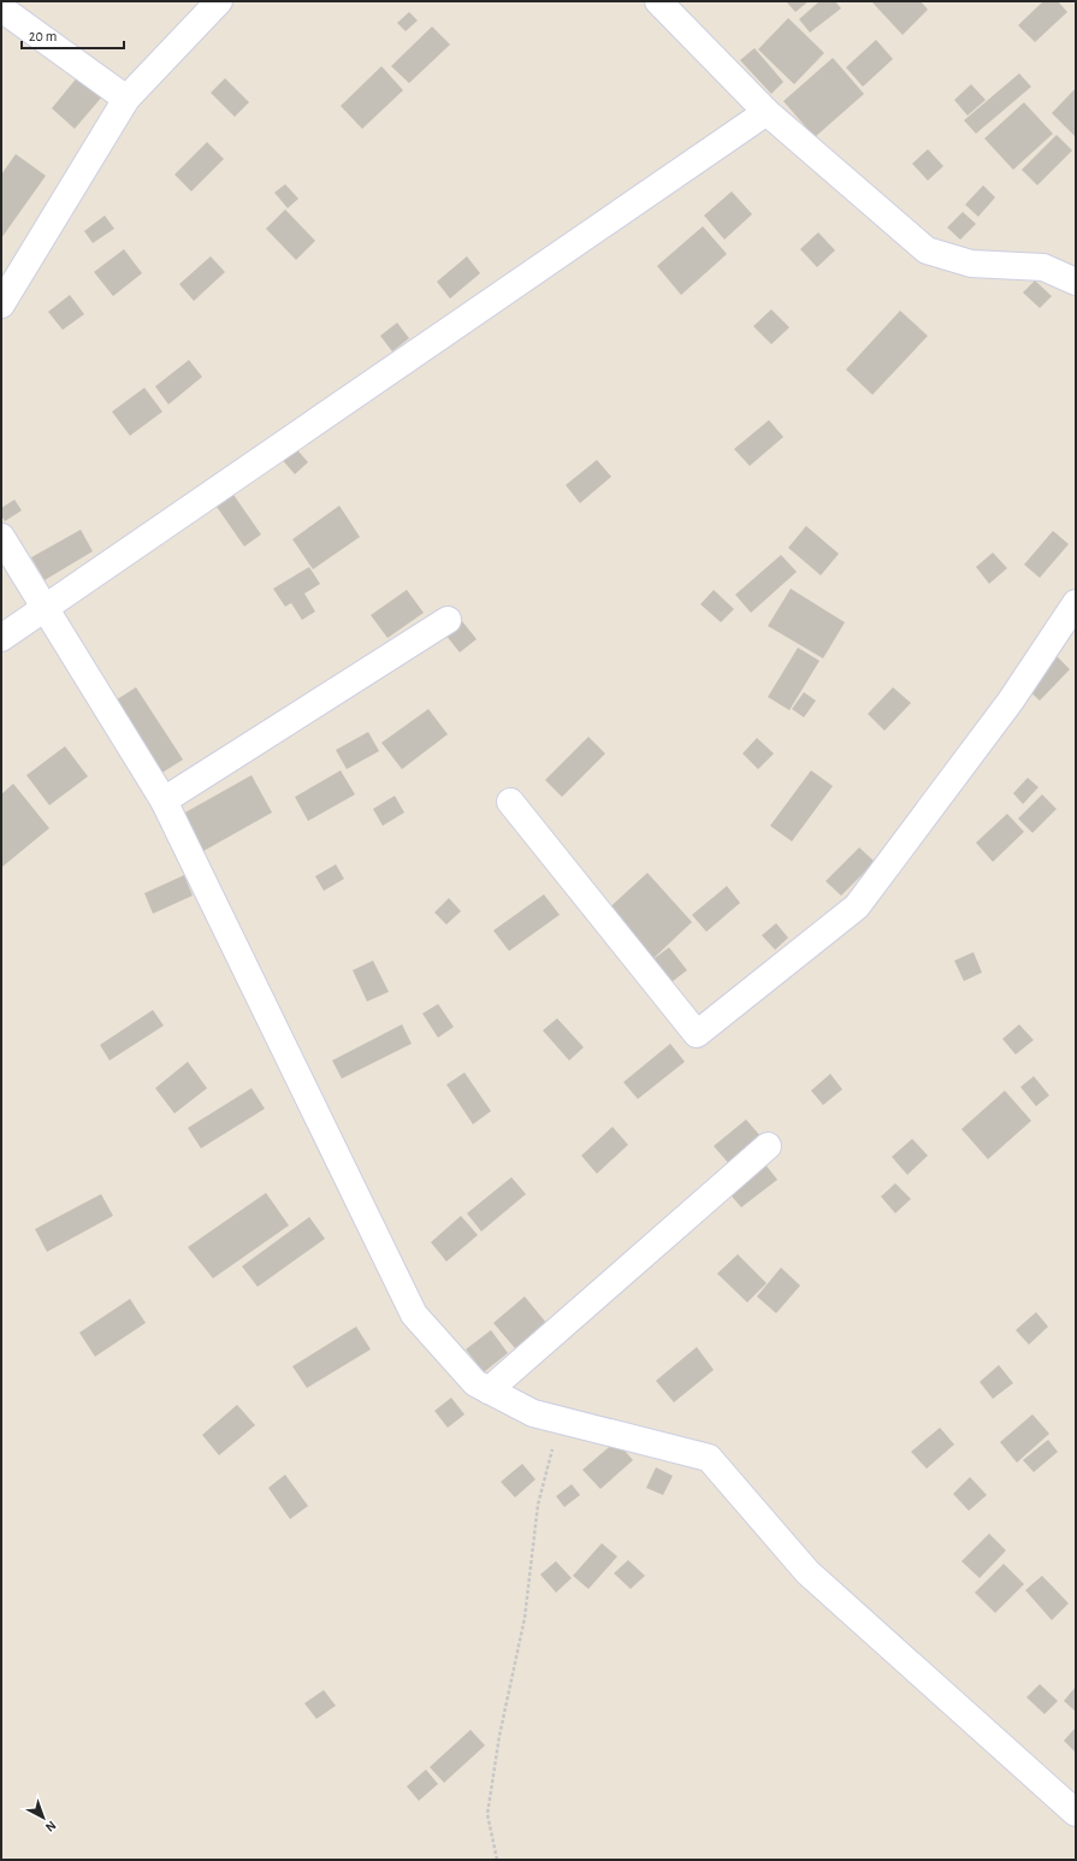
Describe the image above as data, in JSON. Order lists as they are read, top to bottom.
{
  "scale_bar": "20 m",
  "north": "bottom right"
}
